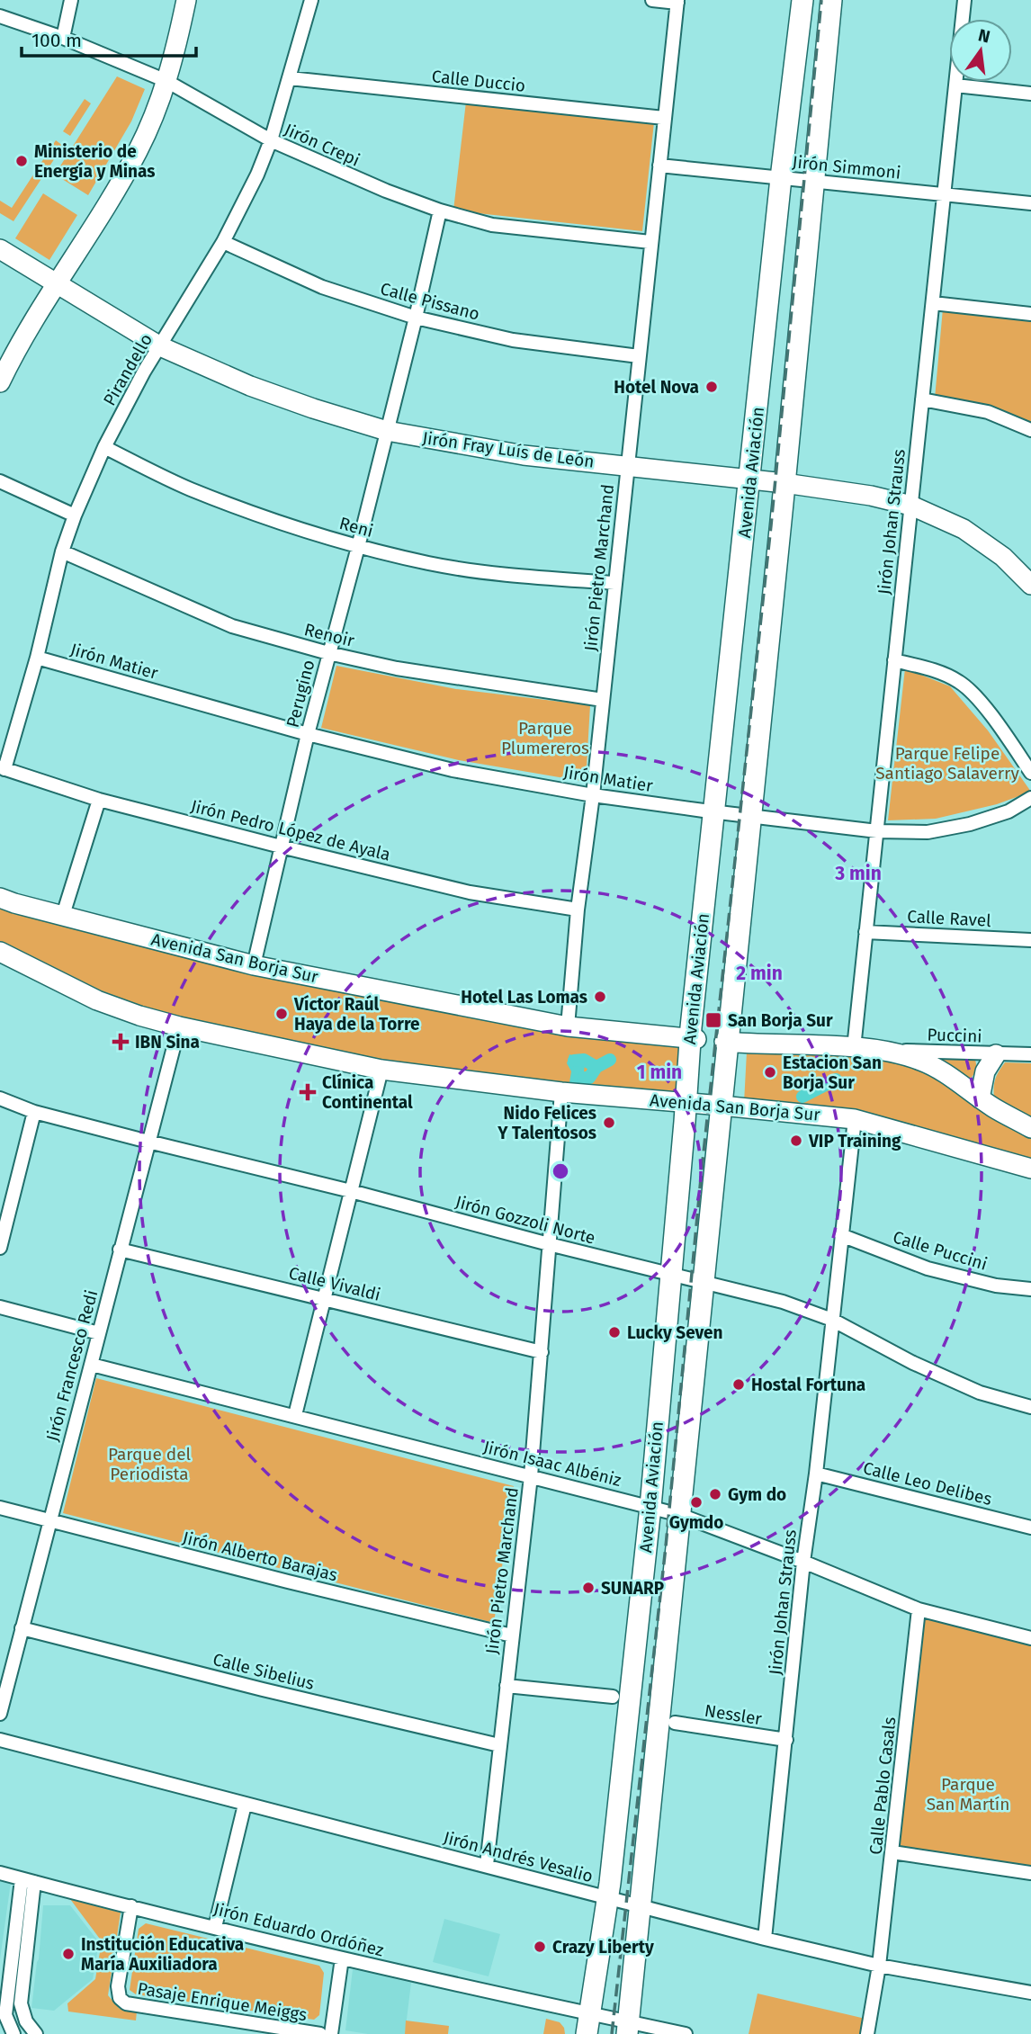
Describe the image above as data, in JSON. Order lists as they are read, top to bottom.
{
  "streets": {
    "main road": ["Jirón Fray Luís de León", "Avenida Aviación", "Avenida San Borja Sur"],
    "street": [
      "Calle Duccio",
      "Jirón Crepi",
      "Jirón Simmoni",
      "Calle Pissano",
      "Pirandello",
      "Jirón Johan Strauss",
      "Reni",
      "Jirón Pietro Marchand",
      "Renoir",
      "Jirón Matier",
      "Perugino",
      "Jirón Pedro López de Ayala",
      "Calle Ravel",
      "Puccini",
      "Jirón Gozzoli Norte",
      "Calle Puccini",
      "Calle Vivaldi",
      "Jirón Francesco Redi",
      "Jirón Isaac Albéniz",
      "Calle Leo Delibes",
      "Jirón Alberto Barajas",
      "Calle Sibelius",
      "Nessler",
      "Calle Pablo Casals",
      "Jirón Andrés Vesalio",
      "Jirón Eduardo Ordóñez",
      "Pasaje Enrique Meiggs"
    ]
  },
  "crossings": [
    ["Calle Duccio", "Pirandello"],
    ["Calle Duccio", "Jirón Pietro Marchand"],
    ["Jirón Crepi", "Pirandello"],
    ["Jirón Crepi", "Jirón Pietro Marchand"],
    ["Jirón Crepi", "Perugino"],
    ["Jirón Simmoni", "Avenida Aviación"],
    ["Jirón Simmoni", "Jirón Johan Strauss"],
    ["Jirón Simmoni", "Jirón Pietro Marchand"],
    ["Calle Pissano", "Pirandello"],
    ["Calle Pissano", "Jirón Pietro Marchand"],
    ["Calle Pissano", "Perugino"],
    ["Pirandello", "Jirón Fray Luís de León"],
    ["Pirandello", "Reni"],
    ["Pirandello", "Renoir"],
    ["Pirandello", "Jirón Matier"],
    ["Pirandello", "Jirón Pedro López de Ayala"],
    ["Jirón Fray Luís de León", "Avenida Aviación"],
    ["Jirón Fray Luís de León", "Jirón Johan Strauss"],
    ["Jirón Fray Luís de León", "Jirón Pietro Marchand"],
    ["Jirón Fray Luís de León", "Perugino"],
    ["Avenida Aviación", "Jirón Matier"],
    ["Avenida Aviación", "Avenida San Borja Sur"],
    ["Avenida Aviación", "Jirón Gozzoli Norte"],
    ["Avenida Aviación", "Jirón Isaac Albéniz"],
    ["Avenida Aviación", "Jirón Andrés Vesalio"],
    ["Avenida Aviación", "Jirón Eduardo Ordóñez"],
    ["Jirón Johan Strauss", "Jirón Matier"],
    ["Jirón Johan Strauss", "Calle Ravel"],
    ["Jirón Johan Strauss", "Avenida San Borja Sur"],
    ["Jirón Johan Strauss", "Jirón Gozzoli Norte"],
    ["Jirón Johan Strauss", "Calle Puccini"],
    ["Jirón Johan Strauss", "Jirón Isaac Albéniz"],
    ["Jirón Johan Strauss", "Calle Leo Delibes"],
    ["Jirón Johan Strauss", "Nessler"],
    ["Jirón Johan Strauss", "Jirón Andrés Vesalio"],
    ["Reni", "Jirón Pietro Marchand"],
    ["Reni", "Perugino"],
    ["Jirón Pietro Marchand", "Renoir"],
    ["Jirón Pietro Marchand", "Jirón Matier"],
    ["Jirón Pietro Marchand", "Jirón Pedro López de Ayala"],
    ["Jirón Pietro Marchand", "Avenida San Borja Sur"],
    ["Jirón Pietro Marchand", "Jirón Gozzoli Norte"],
    ["Jirón Pietro Marchand", "Calle Vivaldi"],
    ["Jirón Pietro Marchand", "Jirón Isaac Albéniz"],
    ["Jirón Pietro Marchand", "Jirón Alberto Barajas"],
    ["Jirón Pietro Marchand", "Calle Sibelius"],
    ["Jirón Pietro Marchand", "Jirón Andrés Vesalio"],
    ["Renoir", "Perugino"],
    ["Jirón Matier", "Perugino"],
    ["Perugino", "Jirón Pedro López de Ayala"],
    ["Perugino", "Avenida San Borja Sur"],
    ["Avenida San Borja Sur", "Jirón Francesco Redi"],
    ["Jirón Gozzoli Norte", "Jirón Francesco Redi"],
    ["Calle Vivaldi", "Jirón Francesco Redi"],
    ["Jirón Francesco Redi", "Jirón Isaac Albéniz"],
    ["Jirón Francesco Redi", "Jirón Alberto Barajas"],
    ["Jirón Francesco Redi", "Calle Sibelius"],
    ["Jirón Isaac Albéniz", "Calle Pablo Casals"],
    ["Calle Pablo Casals", "Jirón Andrés Vesalio"],
    ["Jirón Eduardo Ordóñez", "Pasaje Enrique Meiggs"]
  ],
  "parks": [
    "Parque Plumereros",
    "Parque Felipe Santiago Salaverry",
    "Parque del Periodista",
    "Parque San Martín"
  ],
  "places": {
    "other": [
      "Ministerio de Energía y Minas",
      "Hotel Nova",
      "Hotel Las Lomas",
      "Víctor Raúl Haya de la Torre",
      "Estacion San Borja Sur",
      "Nido Felices Y Talentosos",
      "VIP Training",
      "Lucky Seven",
      "Hostal Fortuna",
      "Gym do",
      "Gymdo",
      "SUNARP",
      "Crazy Liberty",
      "Institución Educativa María Auxiliadora"
    ],
    "transit": ["San Borja Sur"],
    "health": ["IBN Sina", "Clínica Continental"]
  },
  "scale_bar": "100 m",
  "north": "top",
  "rings": ["3 min", "2 min", "1 min"]
}
